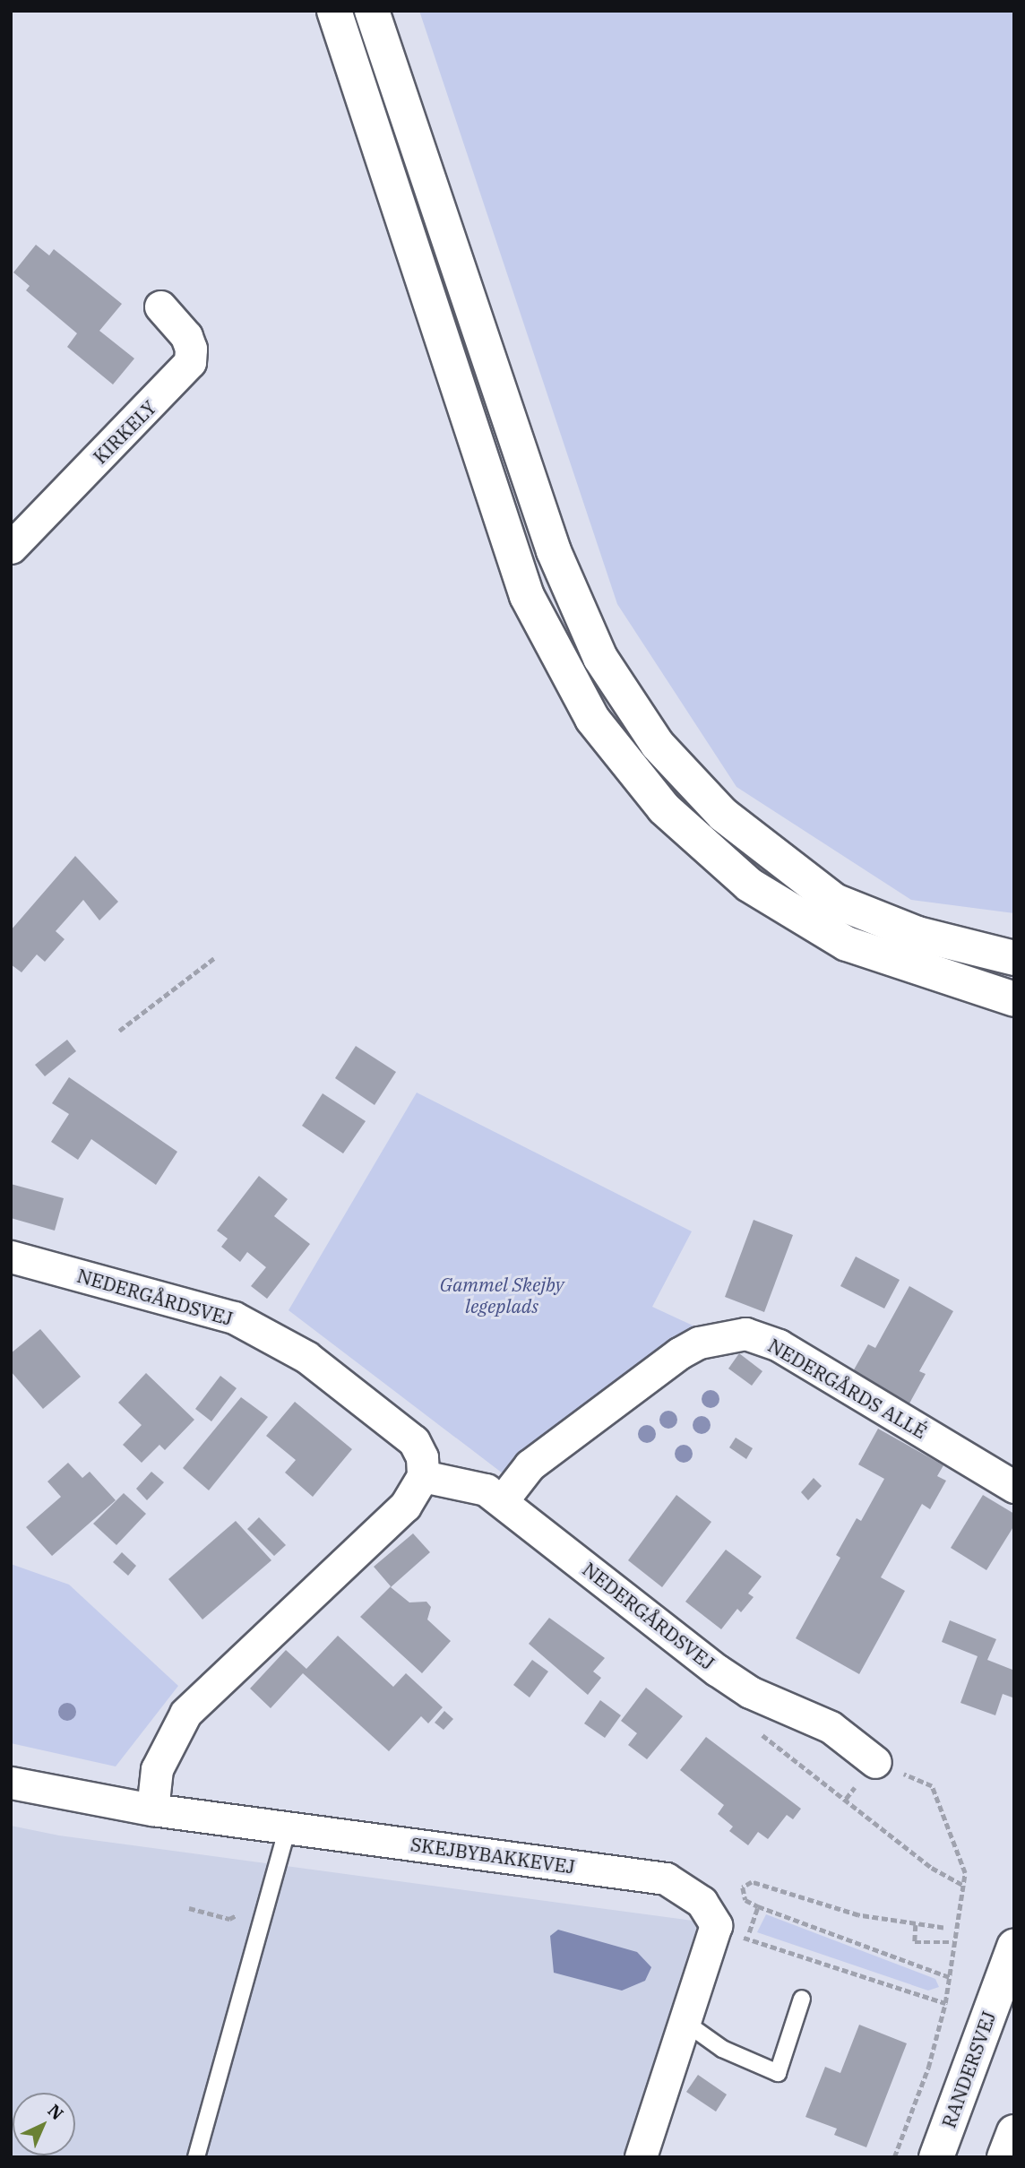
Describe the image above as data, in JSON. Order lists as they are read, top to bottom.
{
  "streets": {
    "main road": ["RANDERSVEJ"],
    "street": [
      "KIRKELY",
      "NEDERGÅRDSVEJ",
      "NEDERGÅRDS ALLÉ",
      "SKEJBYBAKKEVEJ"
    ]
  },
  "crossings": [
    ["NEDERGÅRDSVEJ", "NEDERGÅRDS ALLÉ"]
  ],
  "parks": ["Gammel Skejby legeplads"],
  "north": "top right"
}
